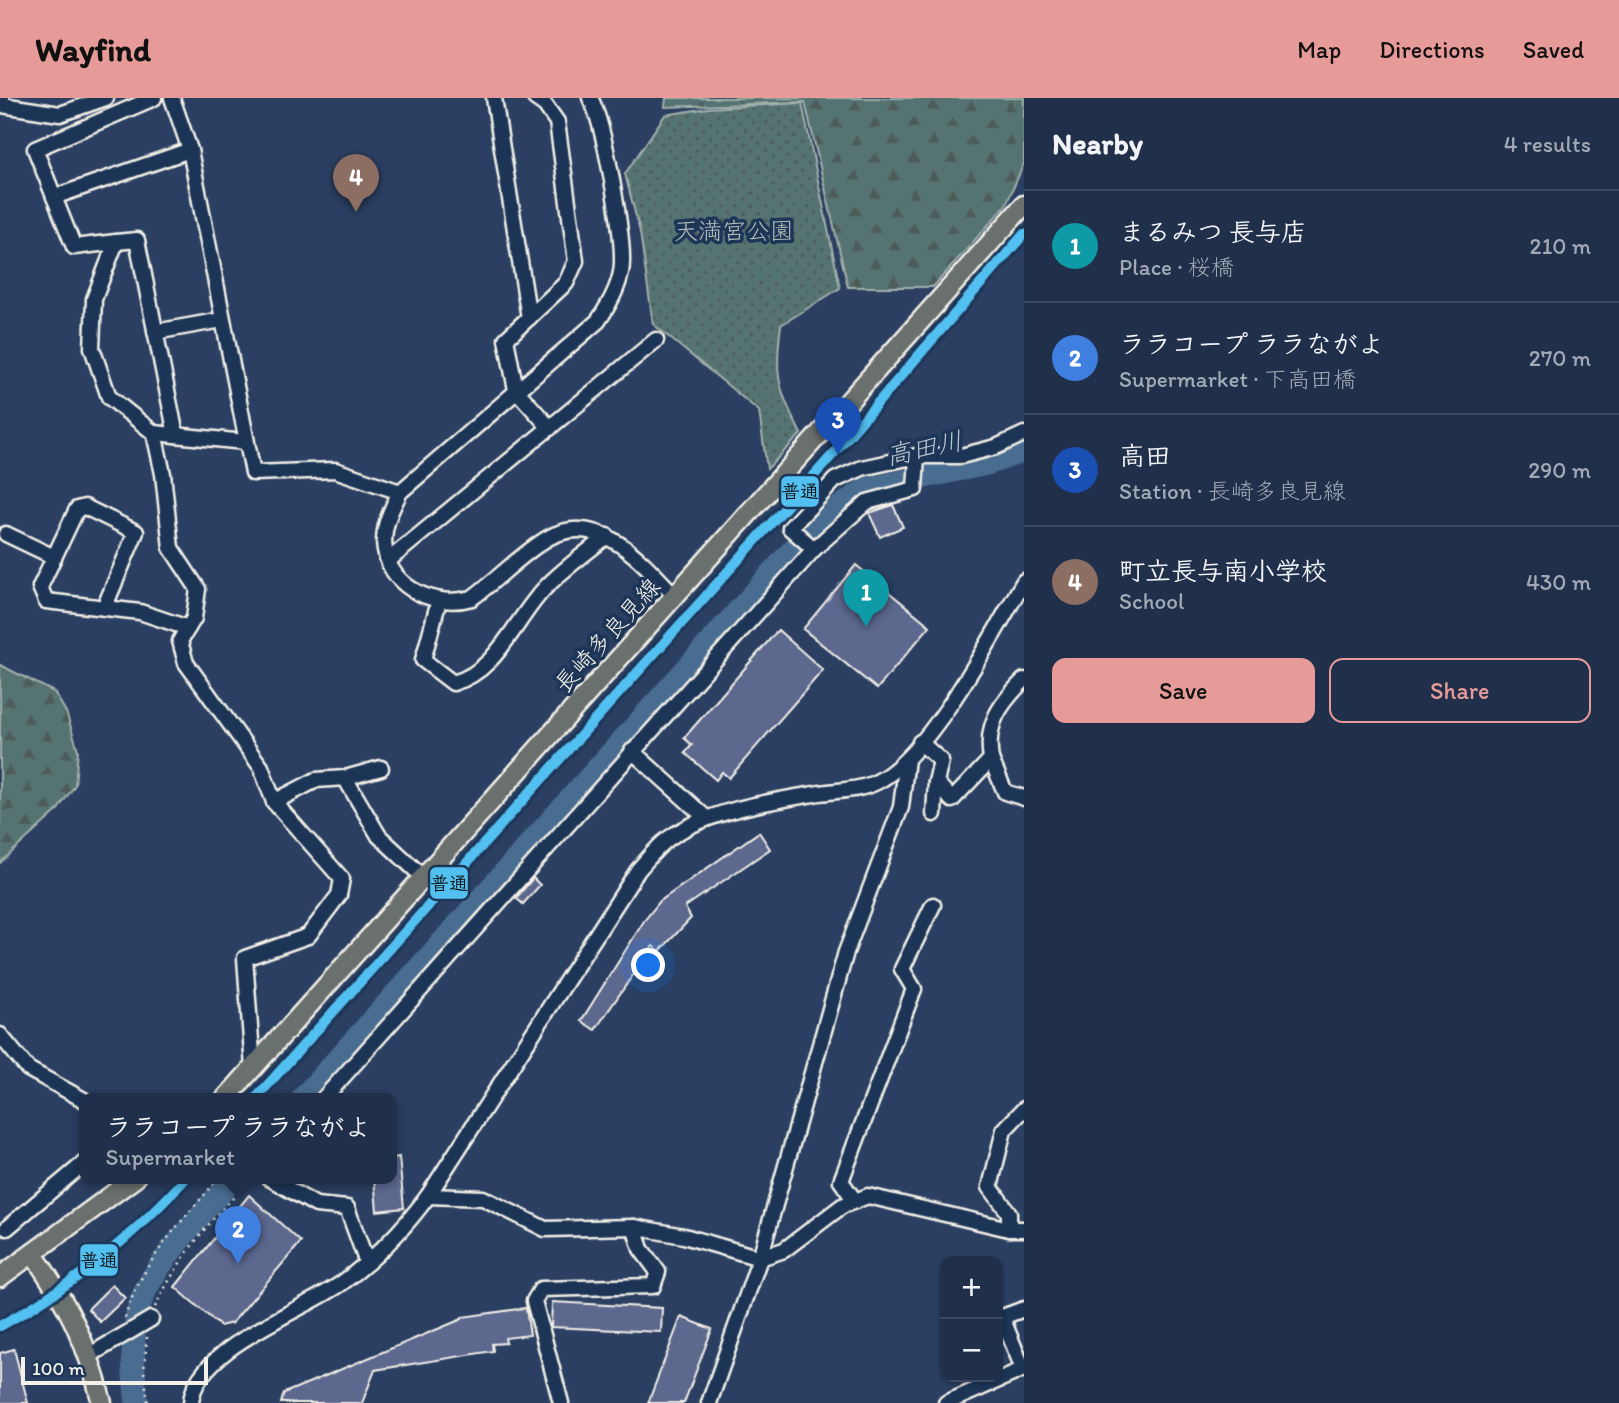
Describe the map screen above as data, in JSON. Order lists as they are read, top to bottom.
{
  "streets": {
    "main road": ["長崎多良見線"]
  },
  "water": ["高田川"],
  "parks": ["天満宮公園"],
  "lines": ["transit line 普通"],
  "scale_bar": "100 m",
  "page": {
    "header": "Wayfind",
    "nav": ["Map", "Directions", "Saved"],
    "heading": ["Nearby", "4 results"],
    "pins": [
      "4",
      "3",
      "1",
      "2"
    ],
    "list": [
      {
        "mark": "1",
        "name": "まるみつ 長与店",
        "note": "Place · 桜橋",
        "value": "210 m"
      },
      {
        "mark": "2",
        "name": "ララコープ ララながよ",
        "note": "Supermarket · 下高田橋",
        "value": "270 m"
      },
      {
        "mark": "3",
        "name": "高田",
        "note": "Station · 長崎多良見線",
        "value": "290 m"
      },
      {
        "mark": "4",
        "name": "町立長与南小学校",
        "note": "School",
        "value": "430 m"
      }
    ],
    "buttons": ["Save", "Share"],
    "popup": ["ララコープ ララながよ", "Supermarket"],
    "map_buttons": ["+", "−"],
    "scale": "100 m"
  }
}
